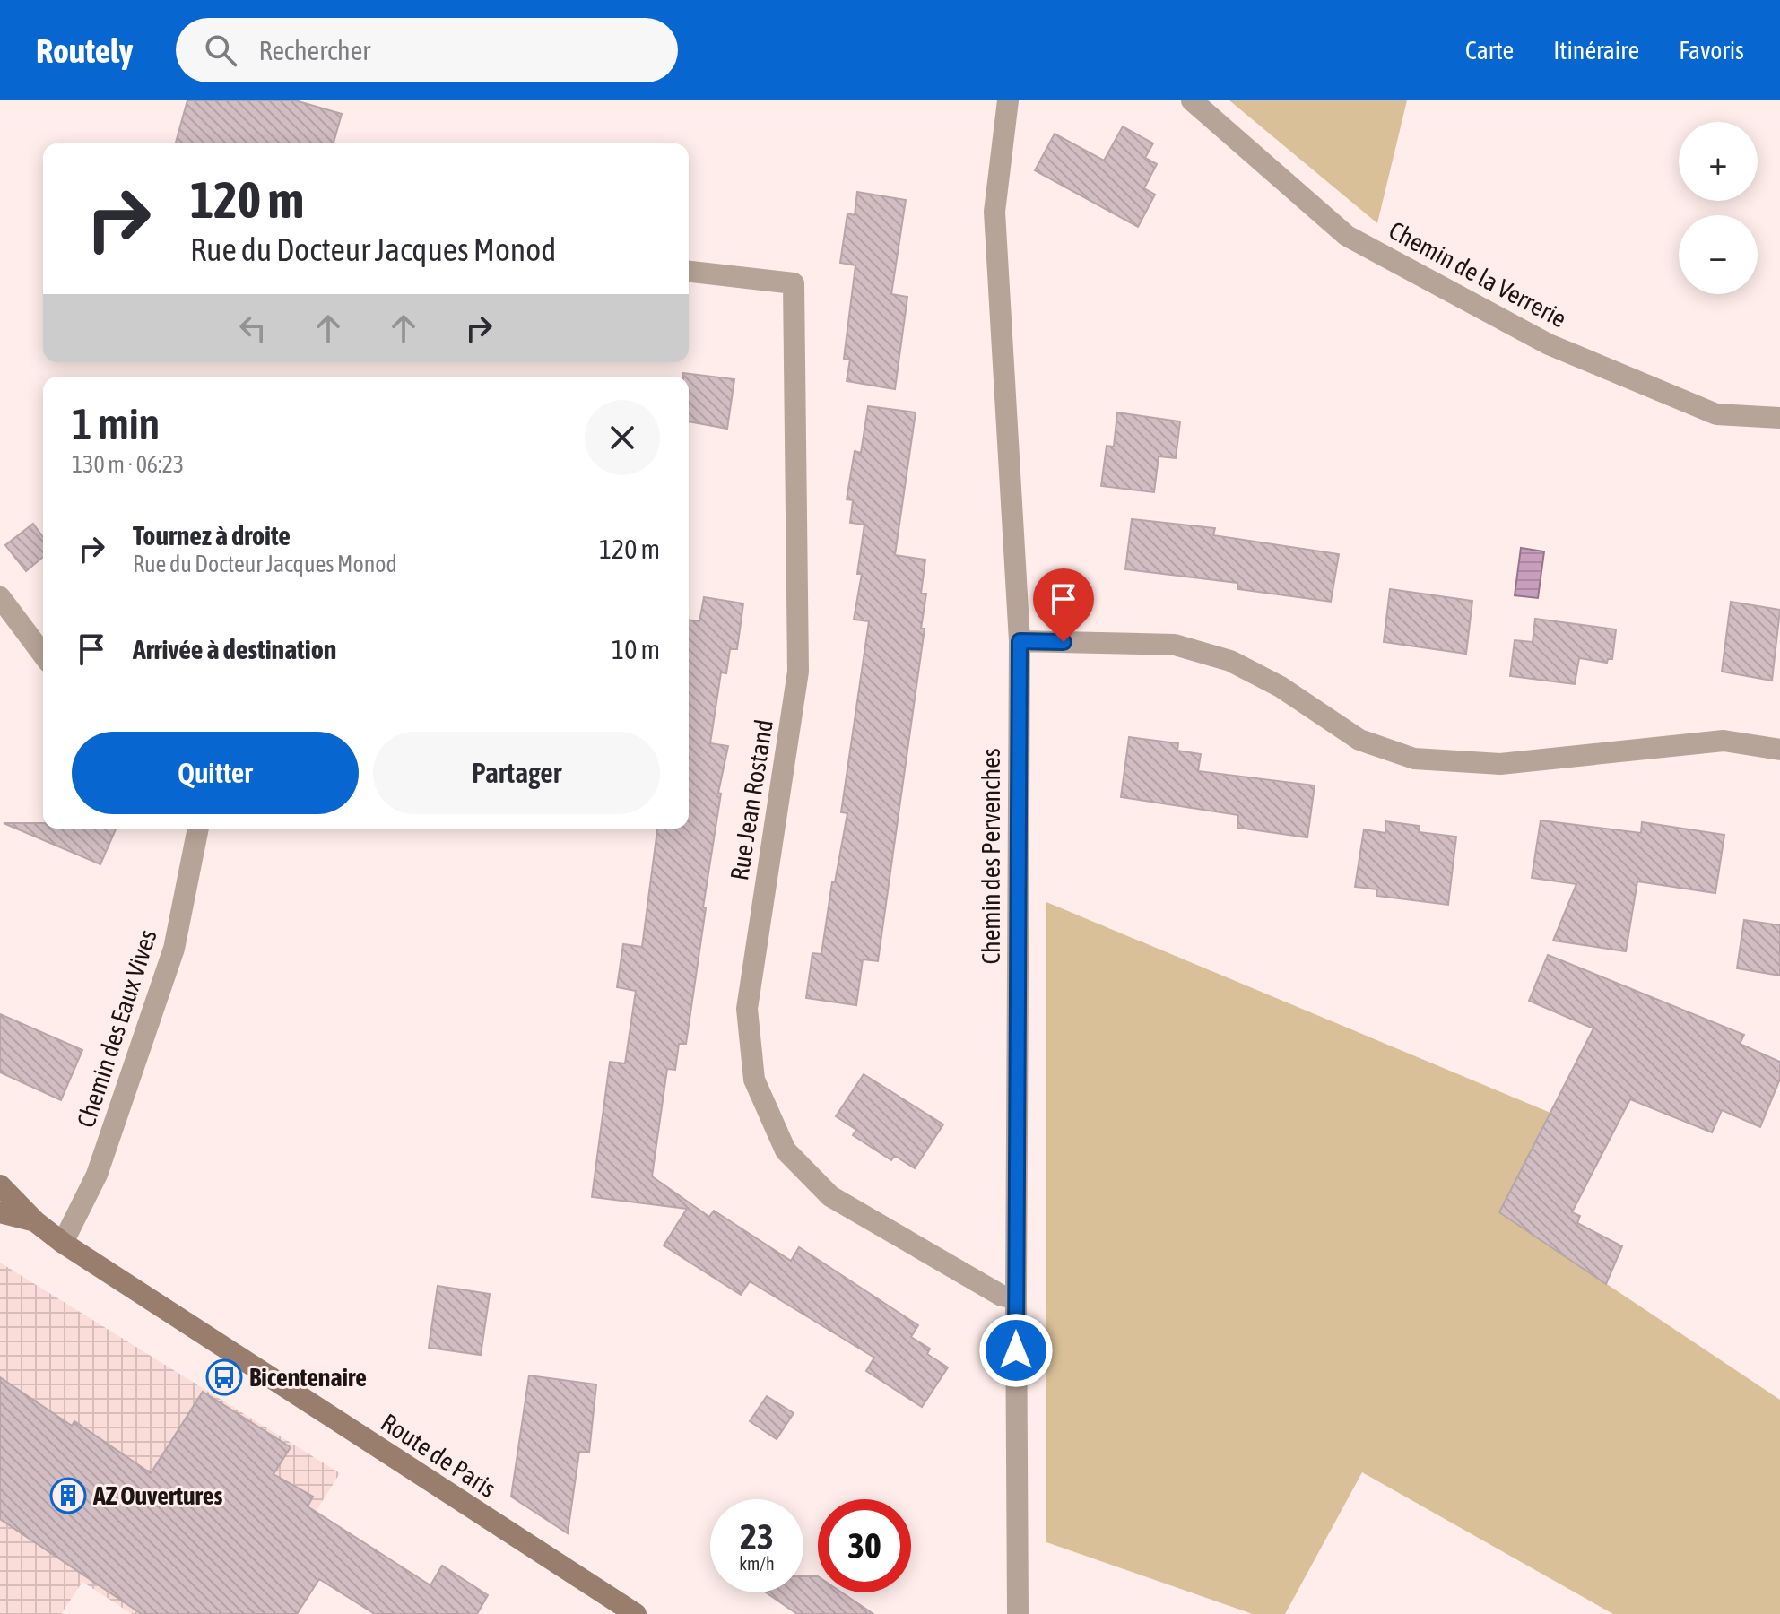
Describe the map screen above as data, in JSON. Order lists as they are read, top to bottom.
{
  "streets": {
    "main road": ["Route de Paris"],
    "street": [
      "Chemin de la Verrerie",
      "Rue Jean Rostand",
      "Chemin des Pervenches",
      "Chemin des Eaux Vives"
    ]
  },
  "crossings": [
    ["Rue Jean Rostand", "Chemin des Pervenches"],
    ["Chemin des Eaux Vives", "Route de Paris"]
  ],
  "places": {
    "bus stop": ["Bicentenaire"],
    "building": ["AZ Ouvertures"]
  },
  "page": {
    "header": "Routely",
    "search": "Rechercher",
    "nav": ["Carte", "Itinéraire", "Favoris"],
    "map_buttons": ["+", "−"],
    "turn": ["120 m", "Rue du Docteur Jacques Monod"],
    "heading": ["1 min", "130 m · 06:23"],
    "list": [
      {
        "name": "Tournez à droite",
        "note": "Rue du Docteur Jacques Monod",
        "value": "120 m"
      },
      {
        "name": "Arrivée à destination",
        "value": "10 m"
      }
    ],
    "buttons": ["Quitter", "Partager"],
    "speed": "23 km/h",
    "limit": "30"
  }
}
